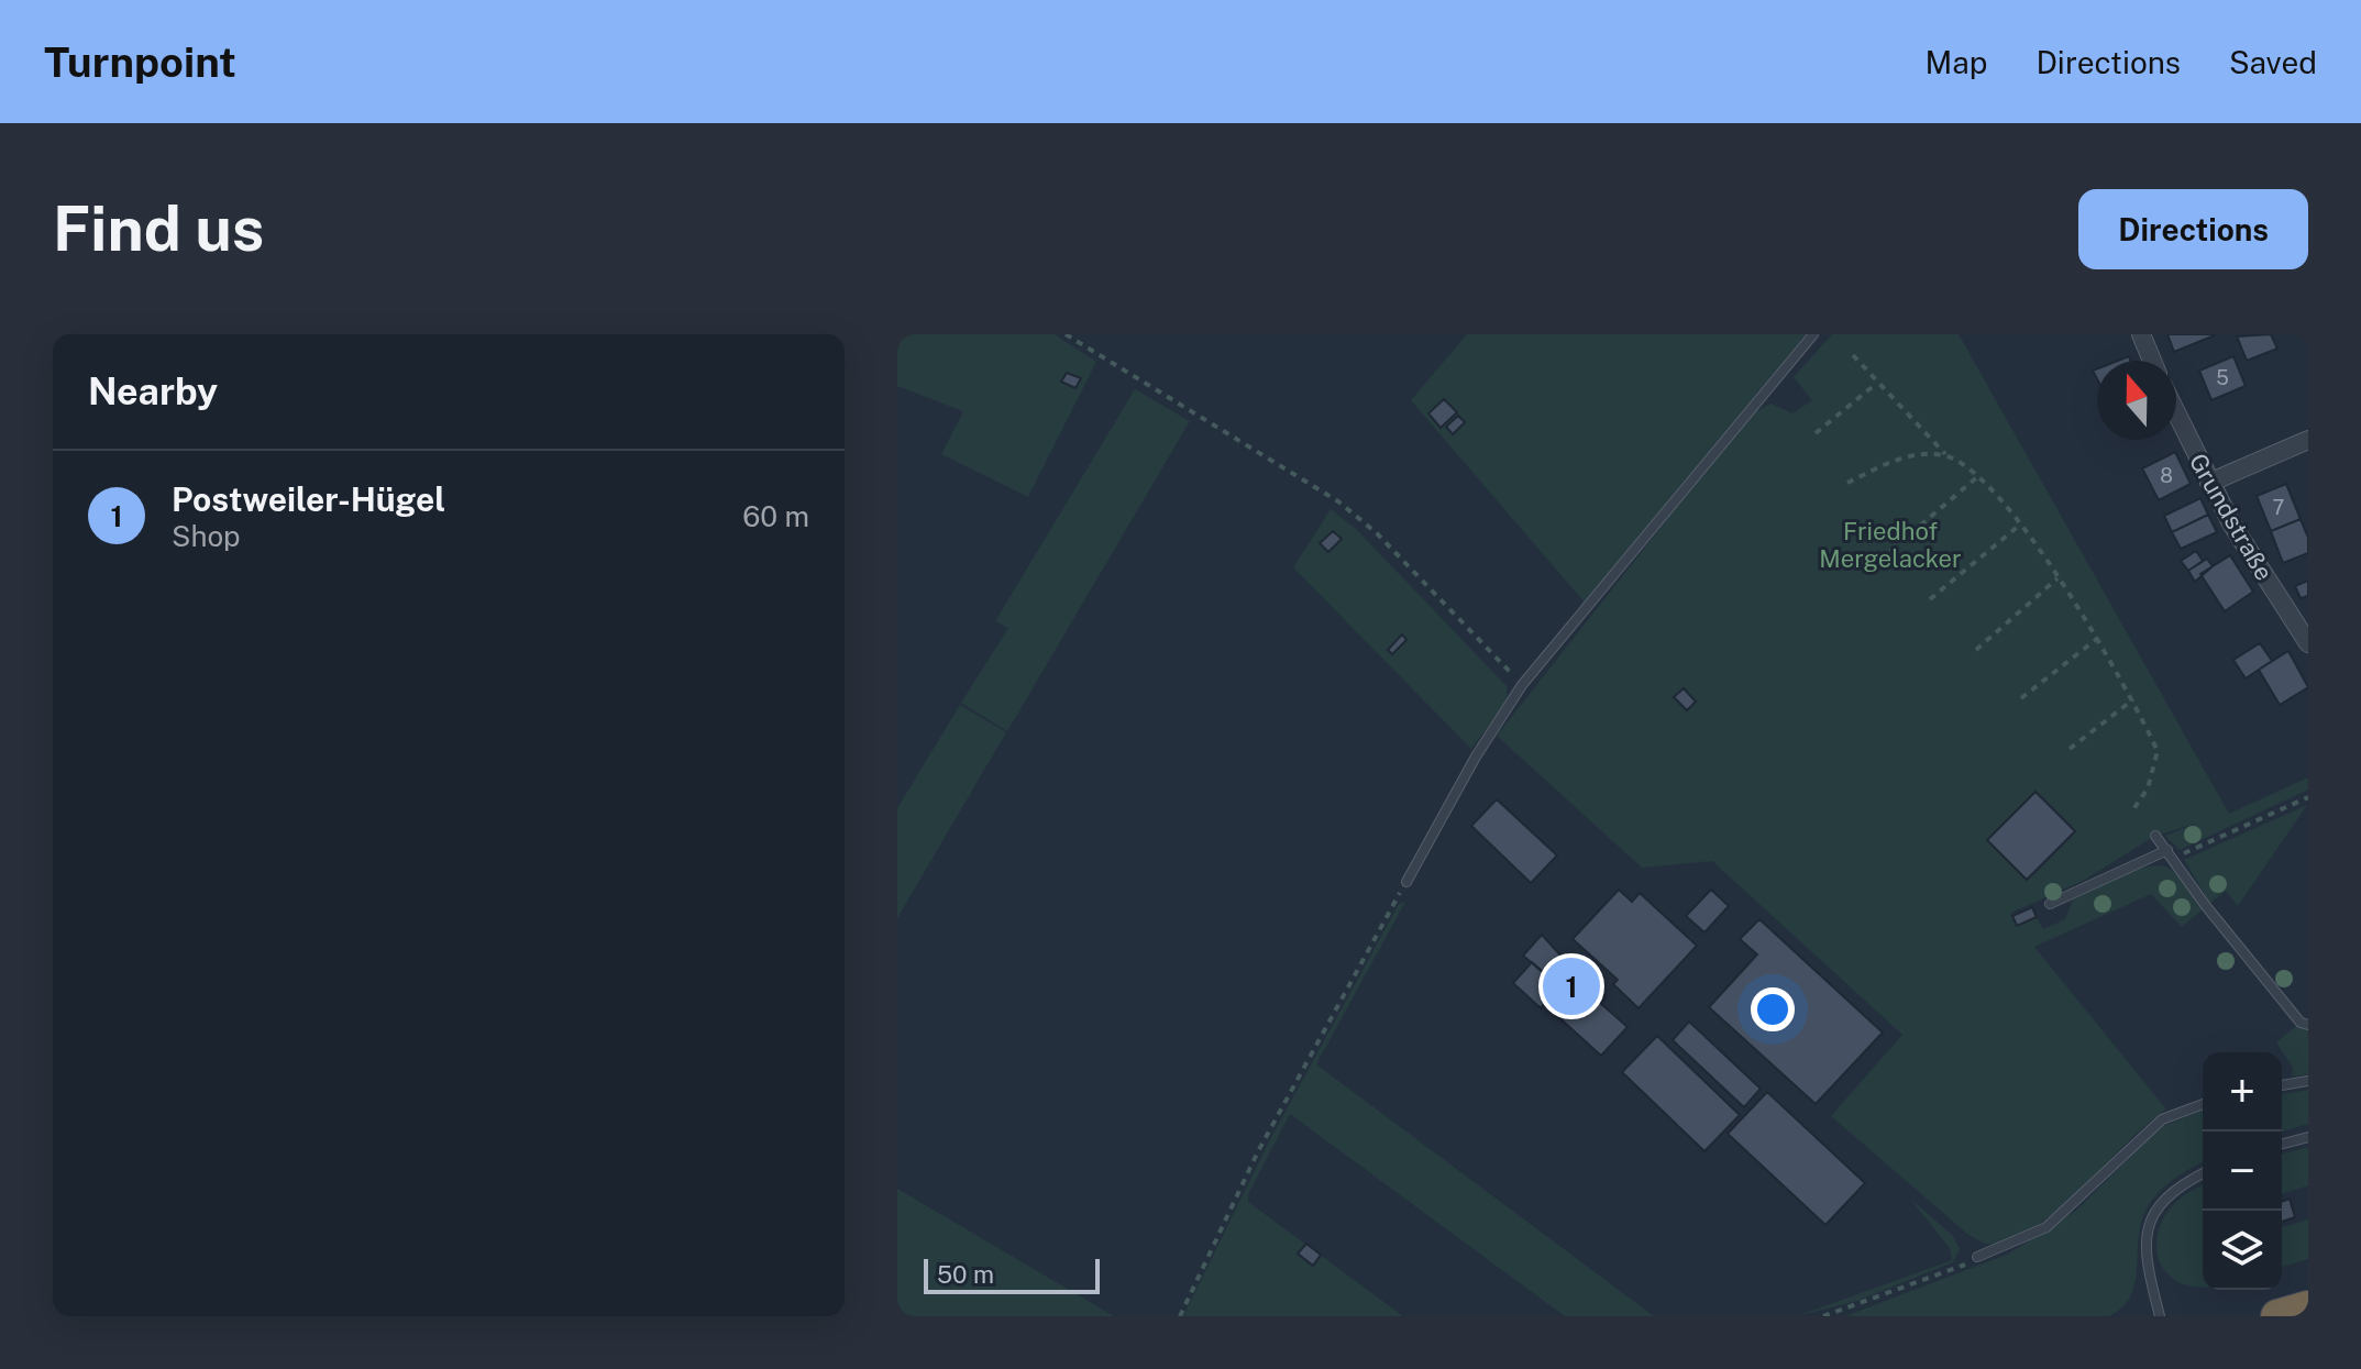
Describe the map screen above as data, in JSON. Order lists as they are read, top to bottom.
{
  "streets": {
    "street": ["Grundstraße"]
  },
  "parks": ["Friedhof Mergelacker"],
  "house_numbers": ["5", "8", "7"],
  "scale_bar": "50 m",
  "north": "top",
  "page": {
    "header": "Turnpoint",
    "nav": ["Map", "Directions", "Saved"],
    "buttons": "Directions",
    "title": "Find us",
    "heading": "Nearby",
    "list": [
      {
        "mark": "1",
        "name": "Postweiler-Hügel",
        "note": "Shop",
        "value": "60 m"
      }
    ],
    "pins": "1",
    "map_buttons": ["+", "−"],
    "scale": "50 m"
  }
}
